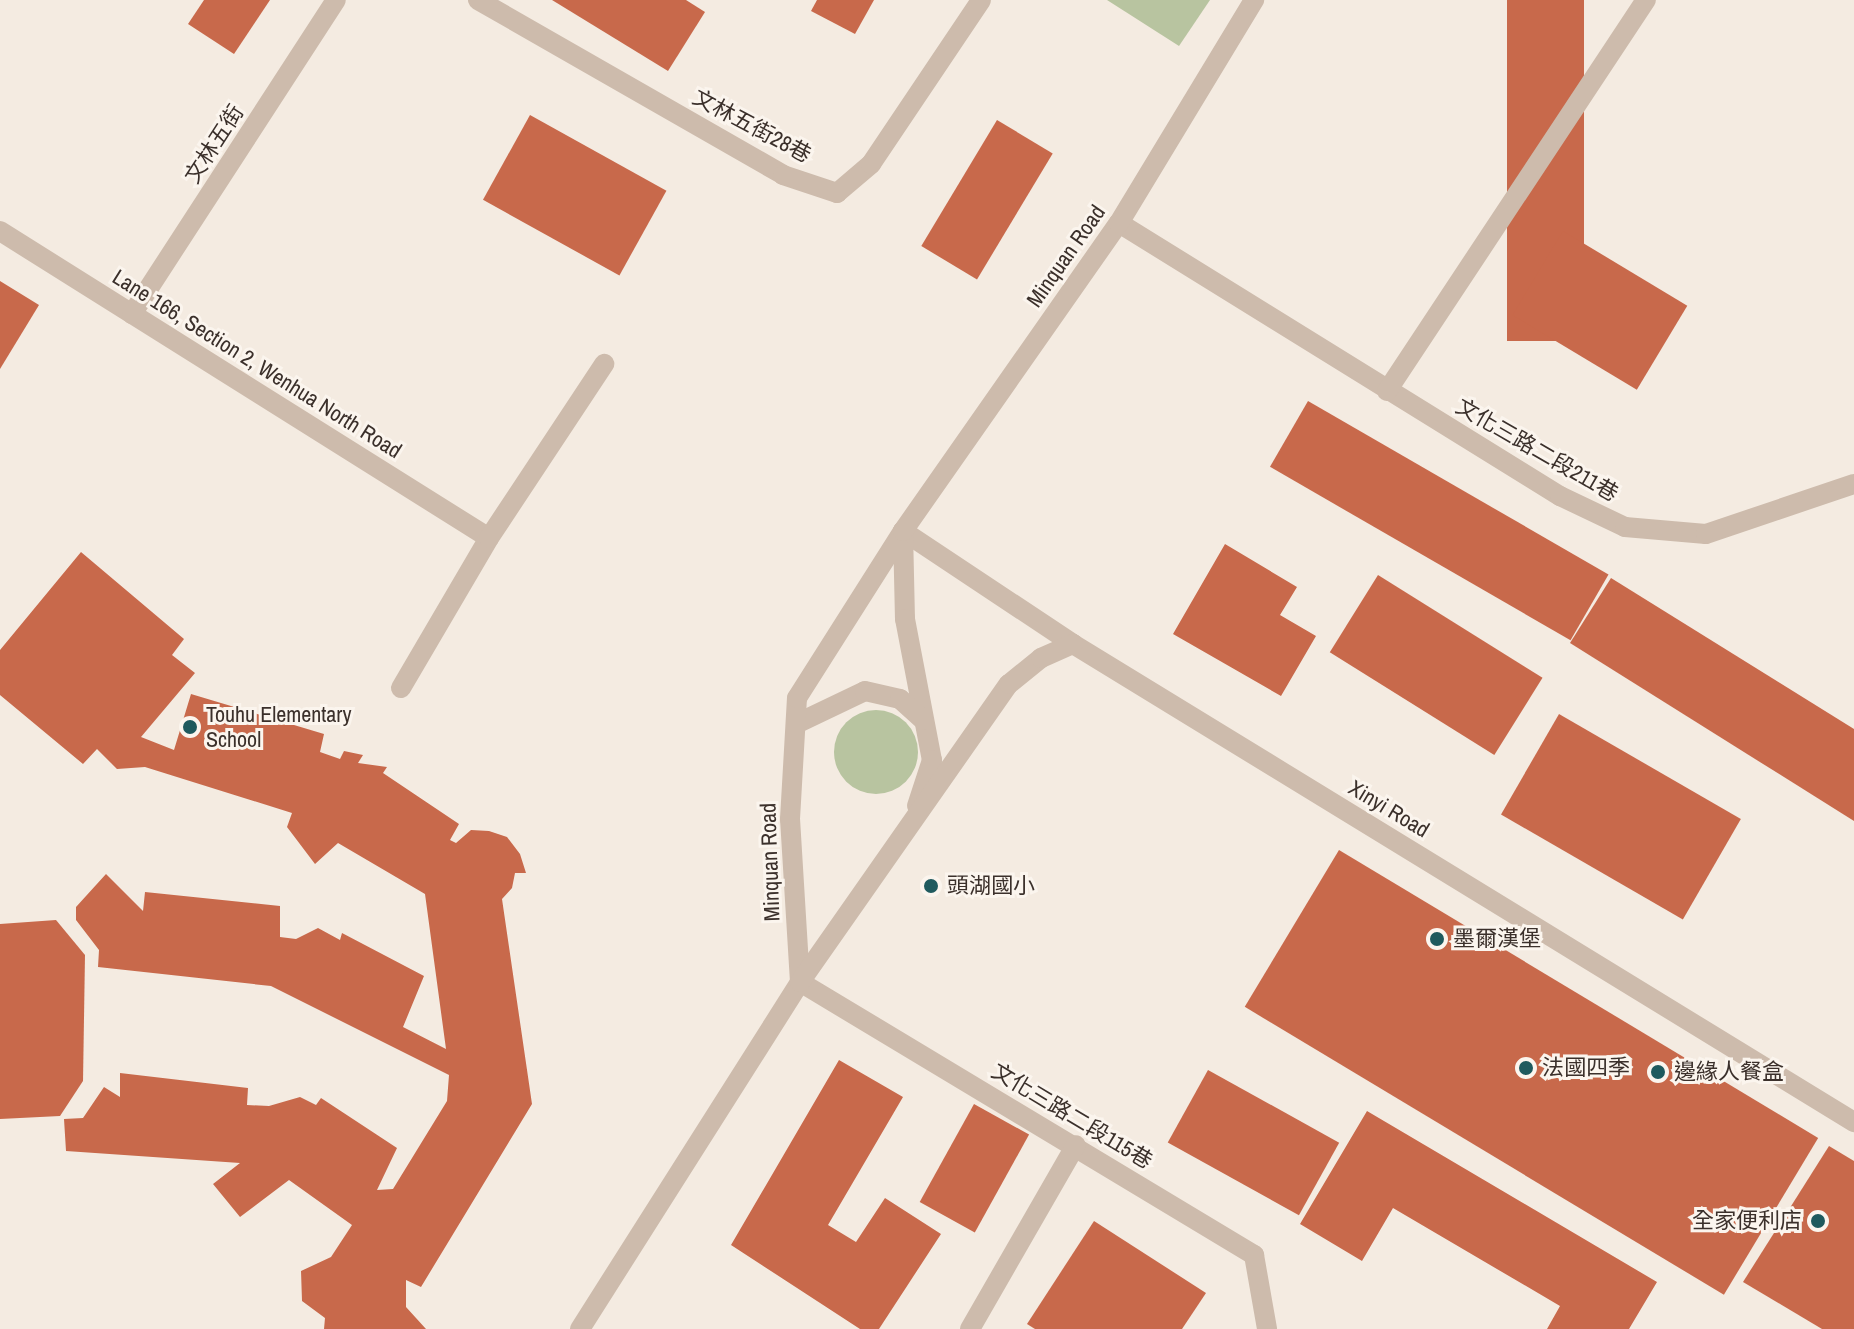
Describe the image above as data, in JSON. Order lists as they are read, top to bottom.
{
  "streets": {
    "street": [
      "文林五街28巷",
      "文林五街",
      "Minquan Road",
      "Lane 166, Section 2, Wenhua North Road",
      "文化三路二段211巷",
      "Xinyi Road",
      "文化三路二段115巷"
    ]
  },
  "crossings": [
    ["文林五街", "Lane 166, Section 2, Wenhua North Road"],
    ["Minquan Road", "文化三路二段211巷"],
    ["Minquan Road", "Xinyi Road"],
    ["Minquan Road", "文化三路二段115巷"]
  ],
  "places": [
    "Touhu Elementary School",
    "頭湖國小",
    "墨爾漢堡",
    "法國四季",
    "邊緣人餐盒",
    "全家便利店"
  ]
}
